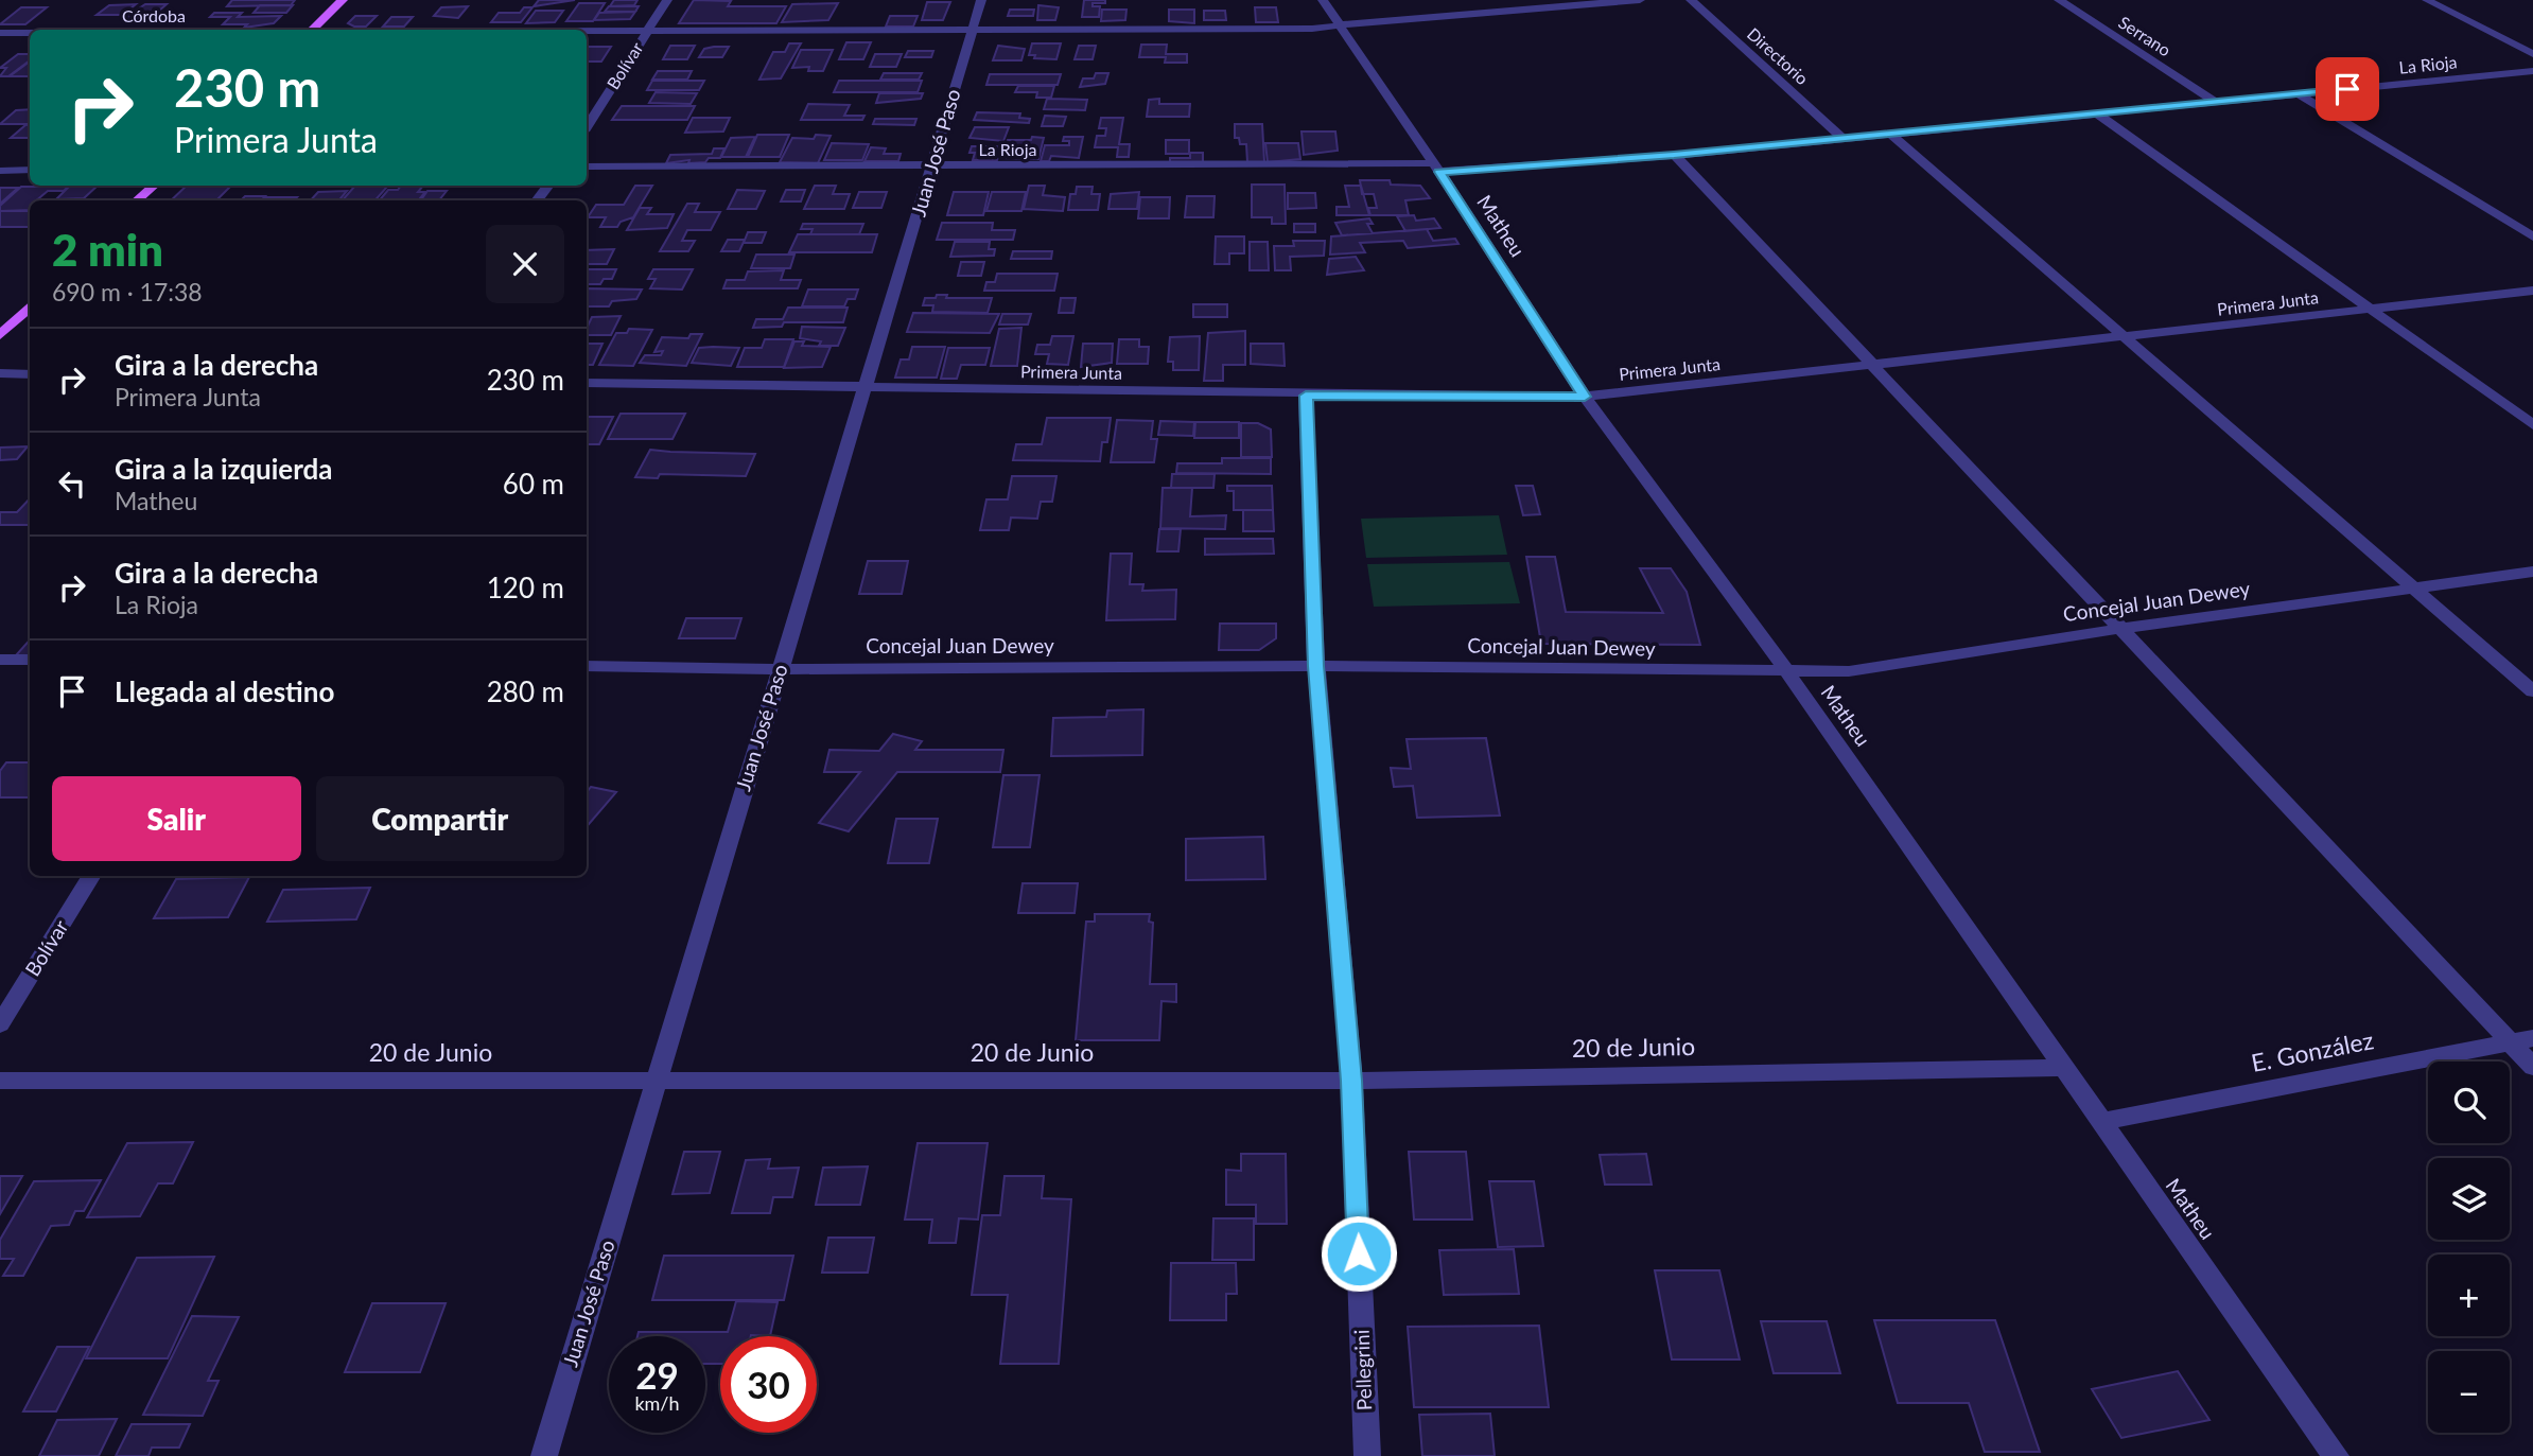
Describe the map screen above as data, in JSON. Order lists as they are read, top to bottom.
{
  "streets": {
    "street": [
      "Córdoba",
      "Serrano",
      "Directorio",
      "La Rioja",
      "Bolívar",
      "Juan José Paso",
      "Matheu",
      "Primera Junta",
      "Concejal Juan Dewey",
      "20 de Junio",
      "E. González",
      "Pellegrini"
    ]
  },
  "crossings": [
    ["Córdoba", "Bolívar"],
    ["Córdoba", "Juan José Paso"],
    ["Córdoba", "Matheu"],
    ["Serrano", "La Rioja"],
    ["Directorio", "La Rioja"],
    ["La Rioja", "Juan José Paso"],
    ["La Rioja", "Matheu"],
    ["Juan José Paso", "Primera Junta"],
    ["Juan José Paso", "Concejal Juan Dewey"],
    ["Juan José Paso", "20 de Junio"],
    ["Matheu", "Primera Junta"],
    ["Matheu", "Concejal Juan Dewey"],
    ["Matheu", "20 de Junio"],
    ["Matheu", "E. González"],
    ["Primera Junta", "Pellegrini"],
    ["Concejal Juan Dewey", "Pellegrini"],
    ["20 de Junio", "Pellegrini"]
  ],
  "page": {
    "turn": ["230 m", "Primera Junta"],
    "heading": ["2 min", "690 m · 17:38"],
    "list": [
      {
        "name": "Gira a la derecha",
        "note": "Primera Junta",
        "value": "230 m"
      },
      {
        "name": "Gira a la izquierda",
        "note": "Matheu",
        "value": "60 m"
      },
      {
        "name": "Gira a la derecha",
        "note": "La Rioja",
        "value": "120 m"
      },
      {
        "name": "Llegada al destino",
        "value": "280 m"
      }
    ],
    "buttons": ["Salir", "Compartir"],
    "map_buttons": ["+", "−"],
    "speed": "29 km/h",
    "limit": "30"
  }
}
